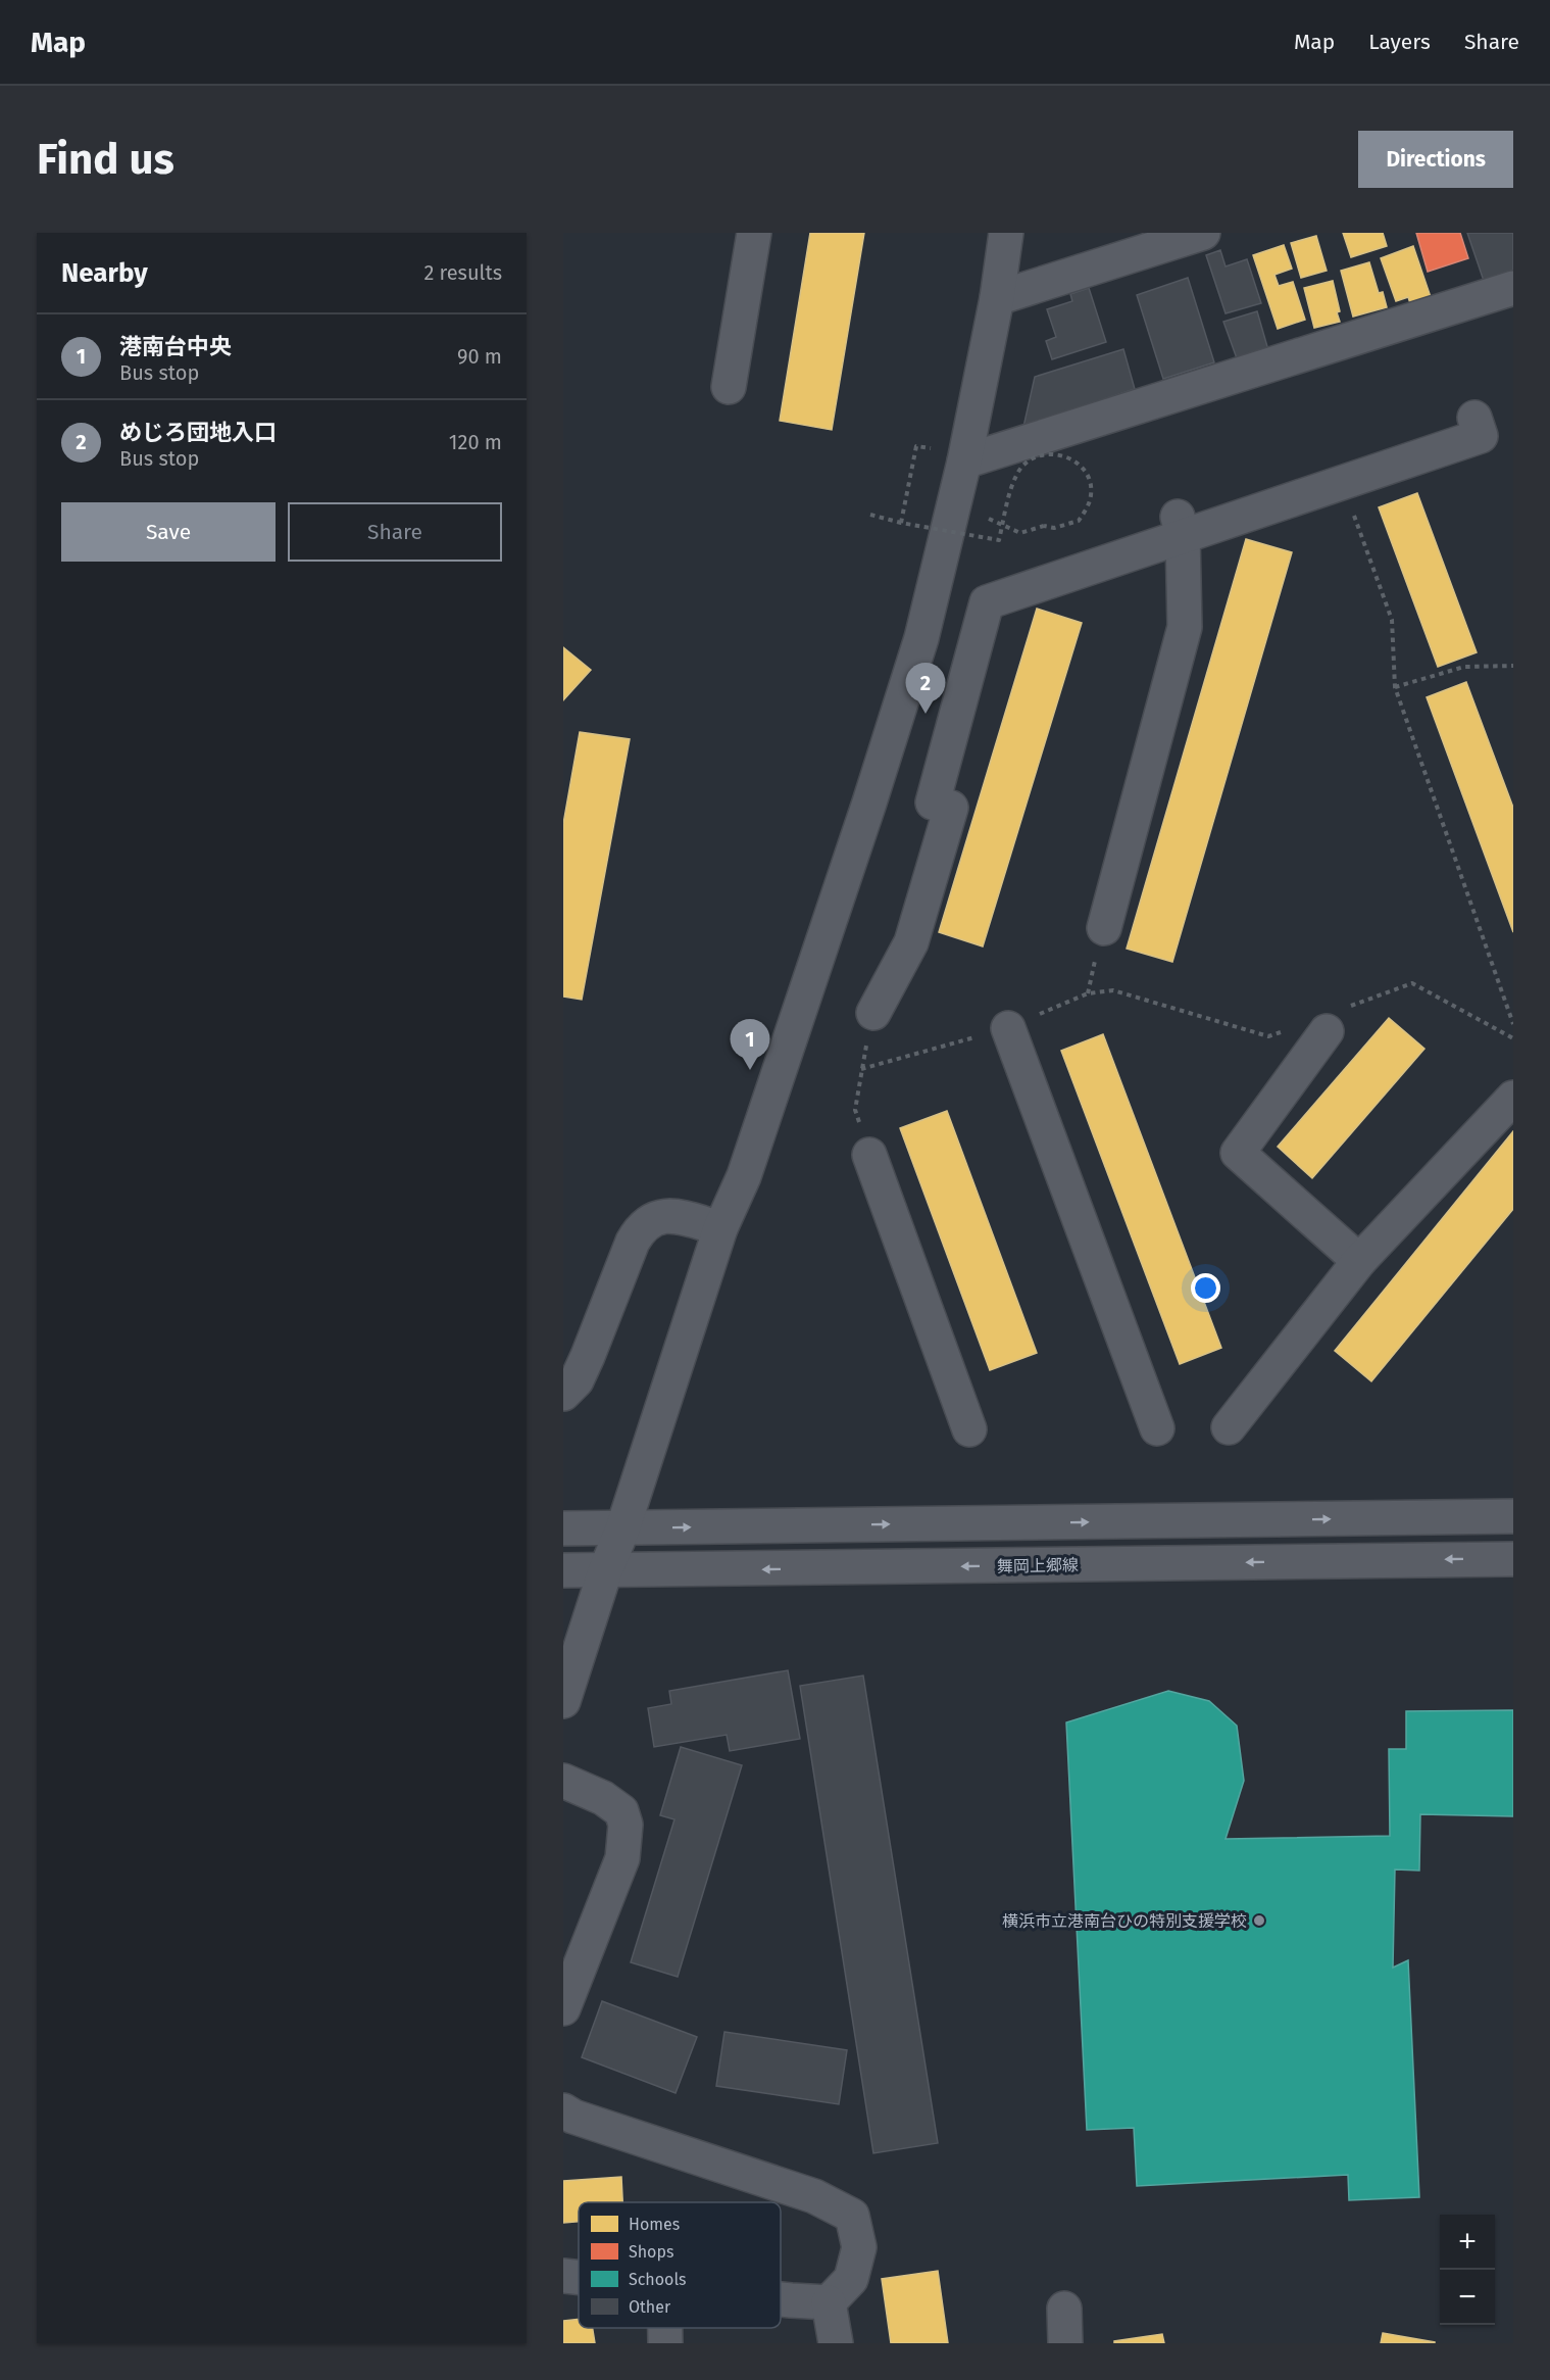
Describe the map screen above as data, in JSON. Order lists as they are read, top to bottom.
{
  "streets": {
    "street": ["舞岡上郷線"]
  },
  "places": ["横浜市立港南台ひの特別支援学校"],
  "legend": [
    "Homes",
    "Shops",
    "Schools",
    "Other"
  ],
  "page": {
    "header": "Map",
    "nav": ["Map", "Layers", "Share"],
    "buttons": [
      "Directions",
      ["Save", "Share"]
    ],
    "title": "Find us",
    "heading": ["Nearby", "2 results"],
    "list": [
      {
        "mark": "1",
        "name": "港南台中央",
        "note": "Bus stop",
        "value": "90 m"
      },
      {
        "mark": "2",
        "name": "めじろ団地入口",
        "note": "Bus stop",
        "value": "120 m"
      }
    ],
    "pins": ["2", "1"],
    "map_buttons": ["+", "−"]
  }
}
